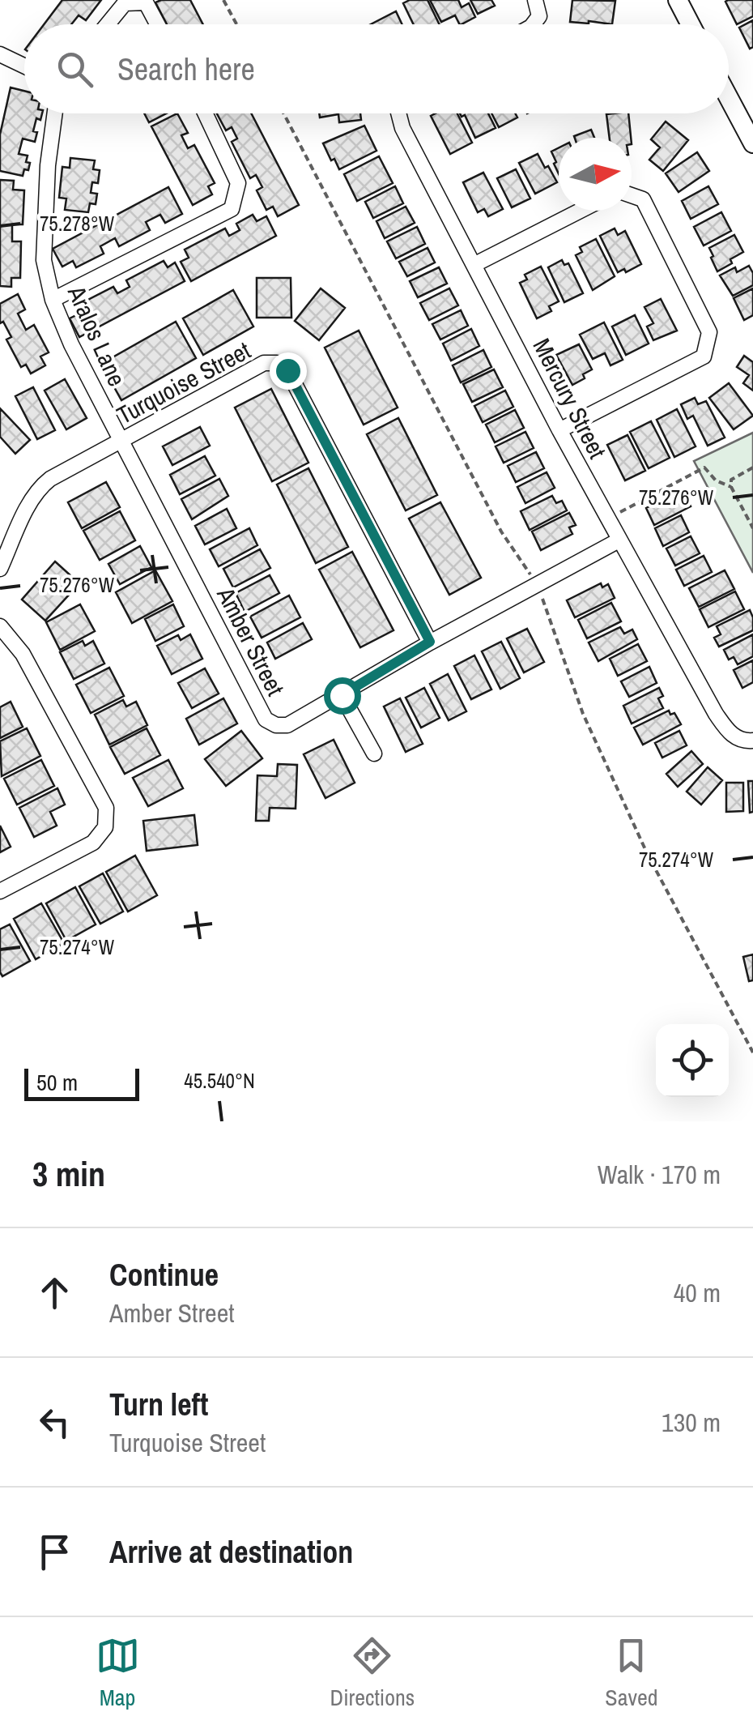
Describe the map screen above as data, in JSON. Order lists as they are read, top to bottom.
{
  "streets": {
    "street": [
      "Aralos Lane",
      "Turquoise Street",
      "Mercury Street",
      "Amber Street"
    ]
  },
  "crossings": [
    ["Aralos Lane", "Turquoise Street"],
    ["Aralos Lane", "Amber Street"],
    ["Turquoise Street", "Amber Street"],
    ["Mercury Street", "Amber Street"]
  ],
  "scale_bar": "50 m",
  "north": "right",
  "page": {
    "search": "Search here",
    "scale": "50 m",
    "heading": ["3 min", "Walk · 170 m"],
    "list": [
      ["Continue", "Amber Street", "40 m"],
      ["Turn left", "Turquoise Street", "130 m"],
      "Arrive at destination"
    ],
    "nav": ["Map", "Directions", "Saved"]
  },
  "coordinates": [
    "75.278°W",
    "75.276°W",
    "75.274°W",
    "45.540°N"
  ]
}
